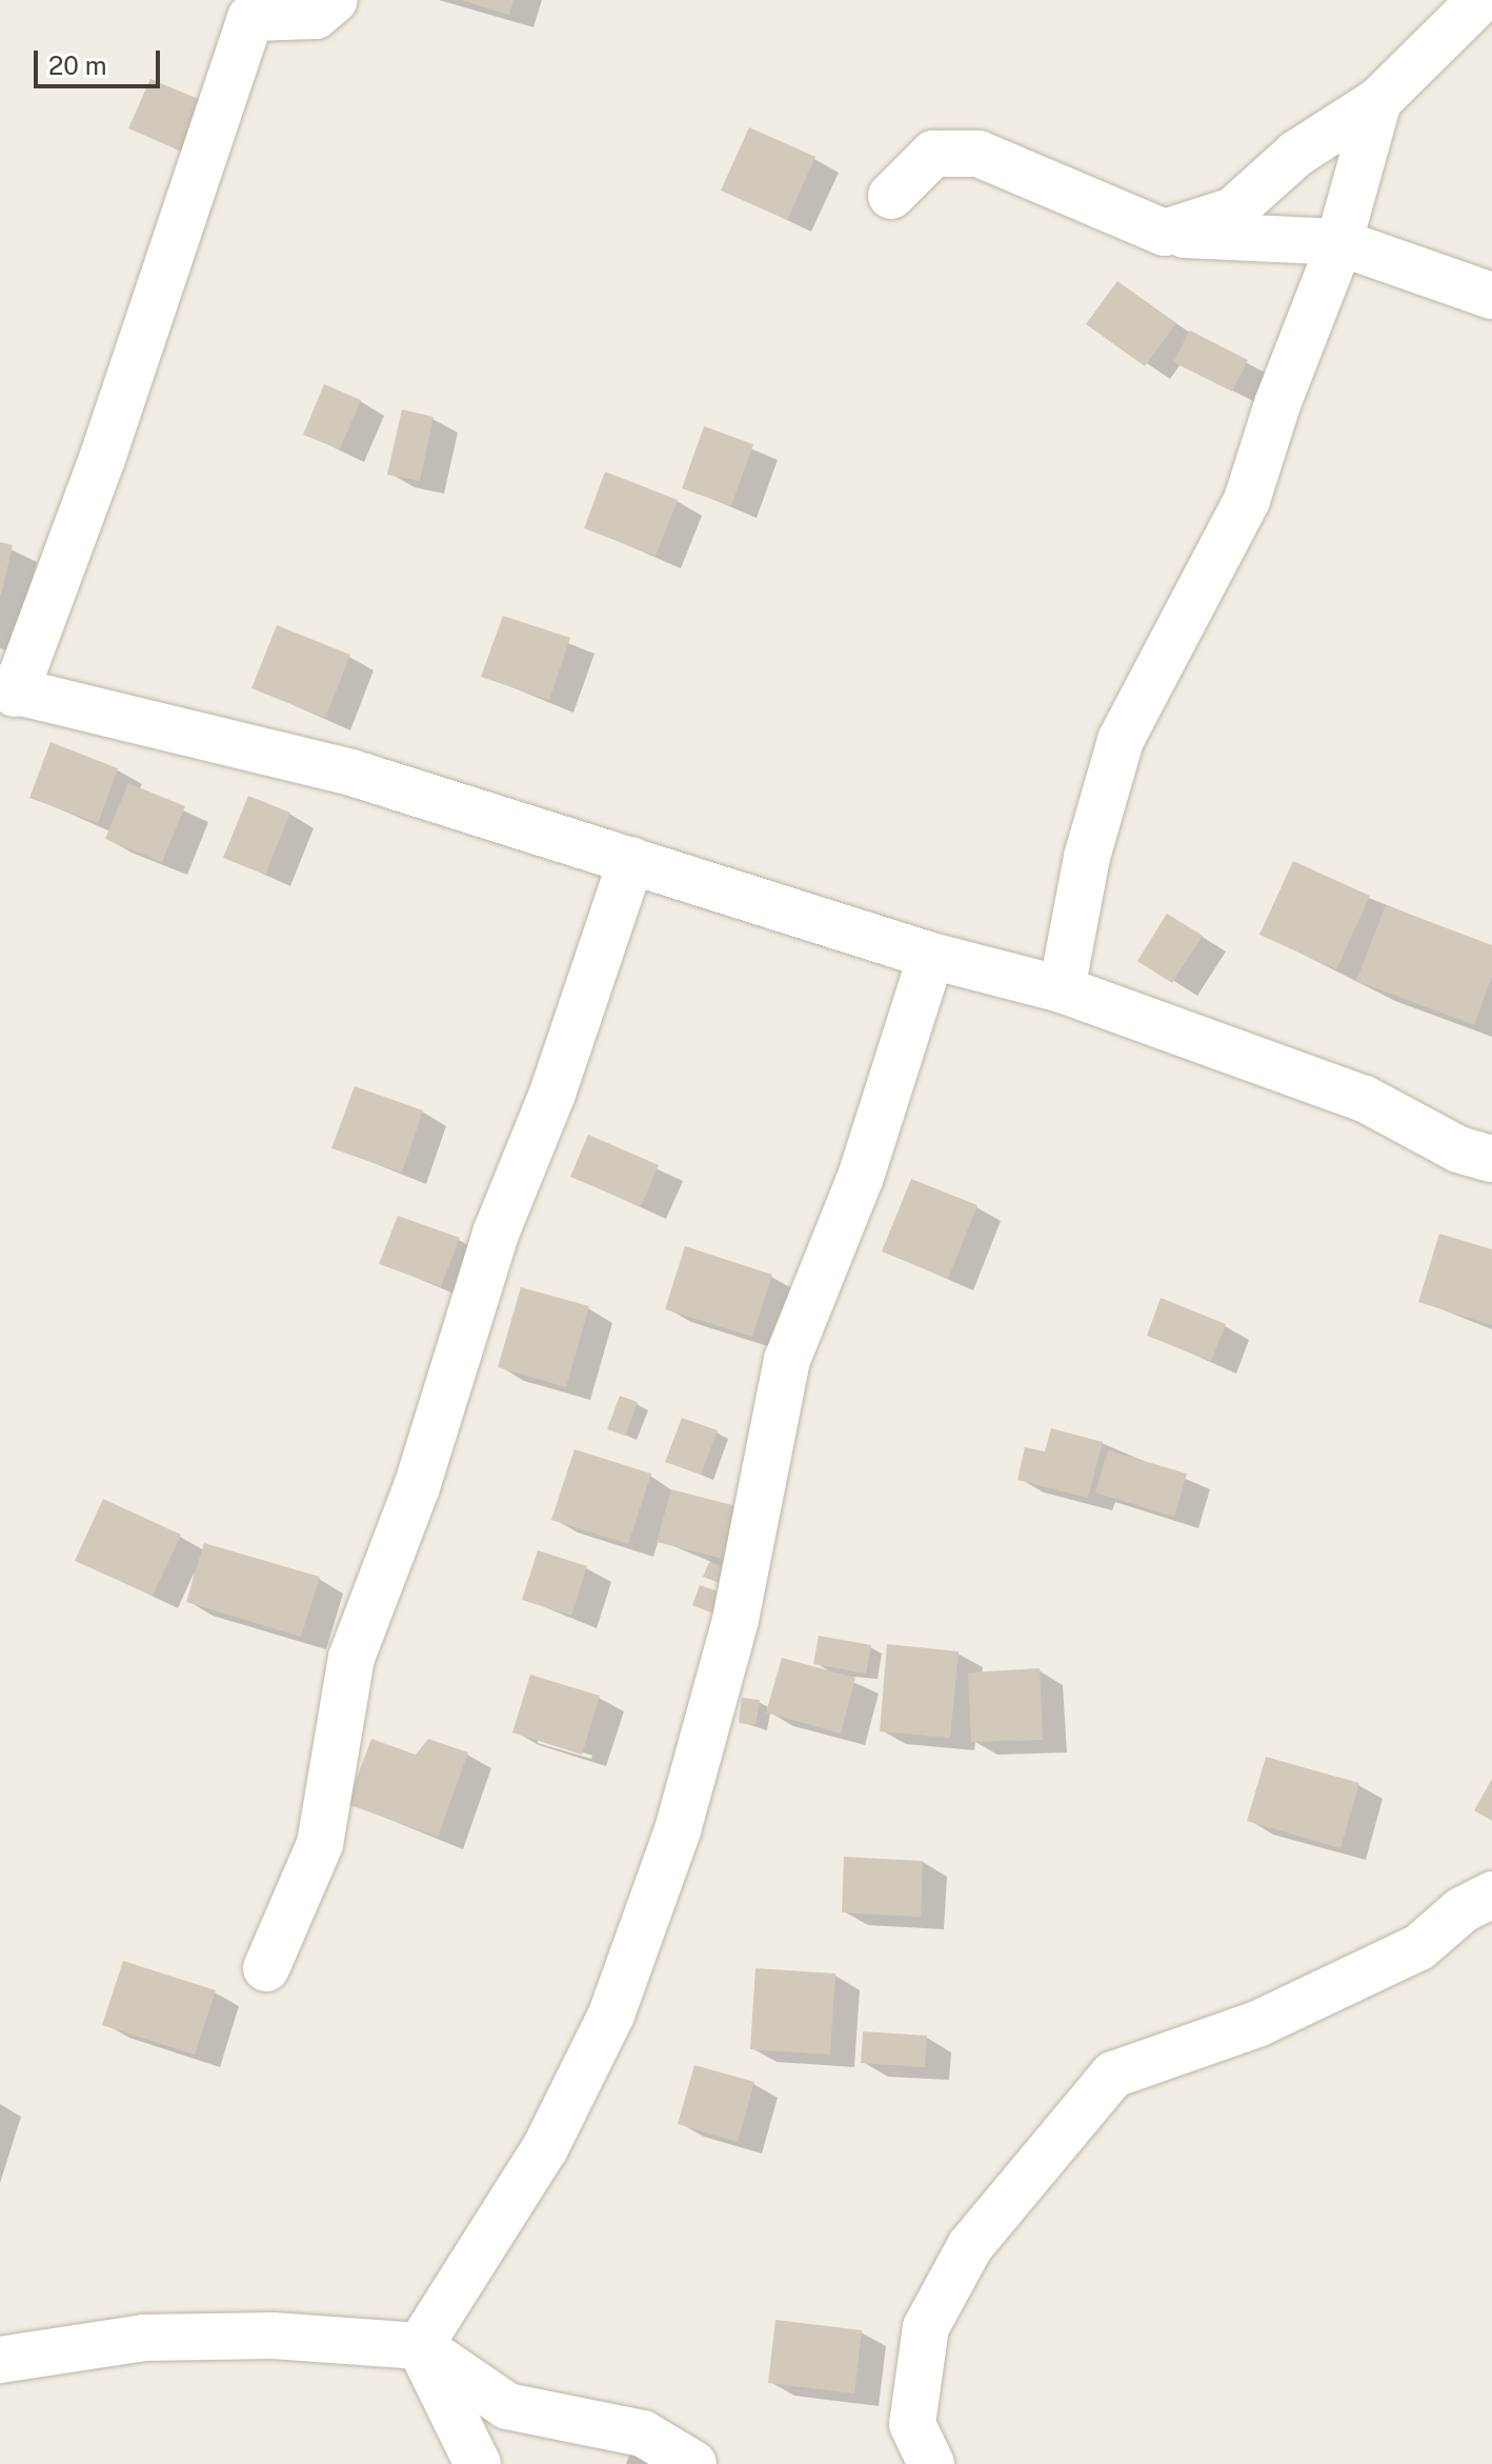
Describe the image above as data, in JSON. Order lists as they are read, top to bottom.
{
  "scale_bar": "20 m"
}
